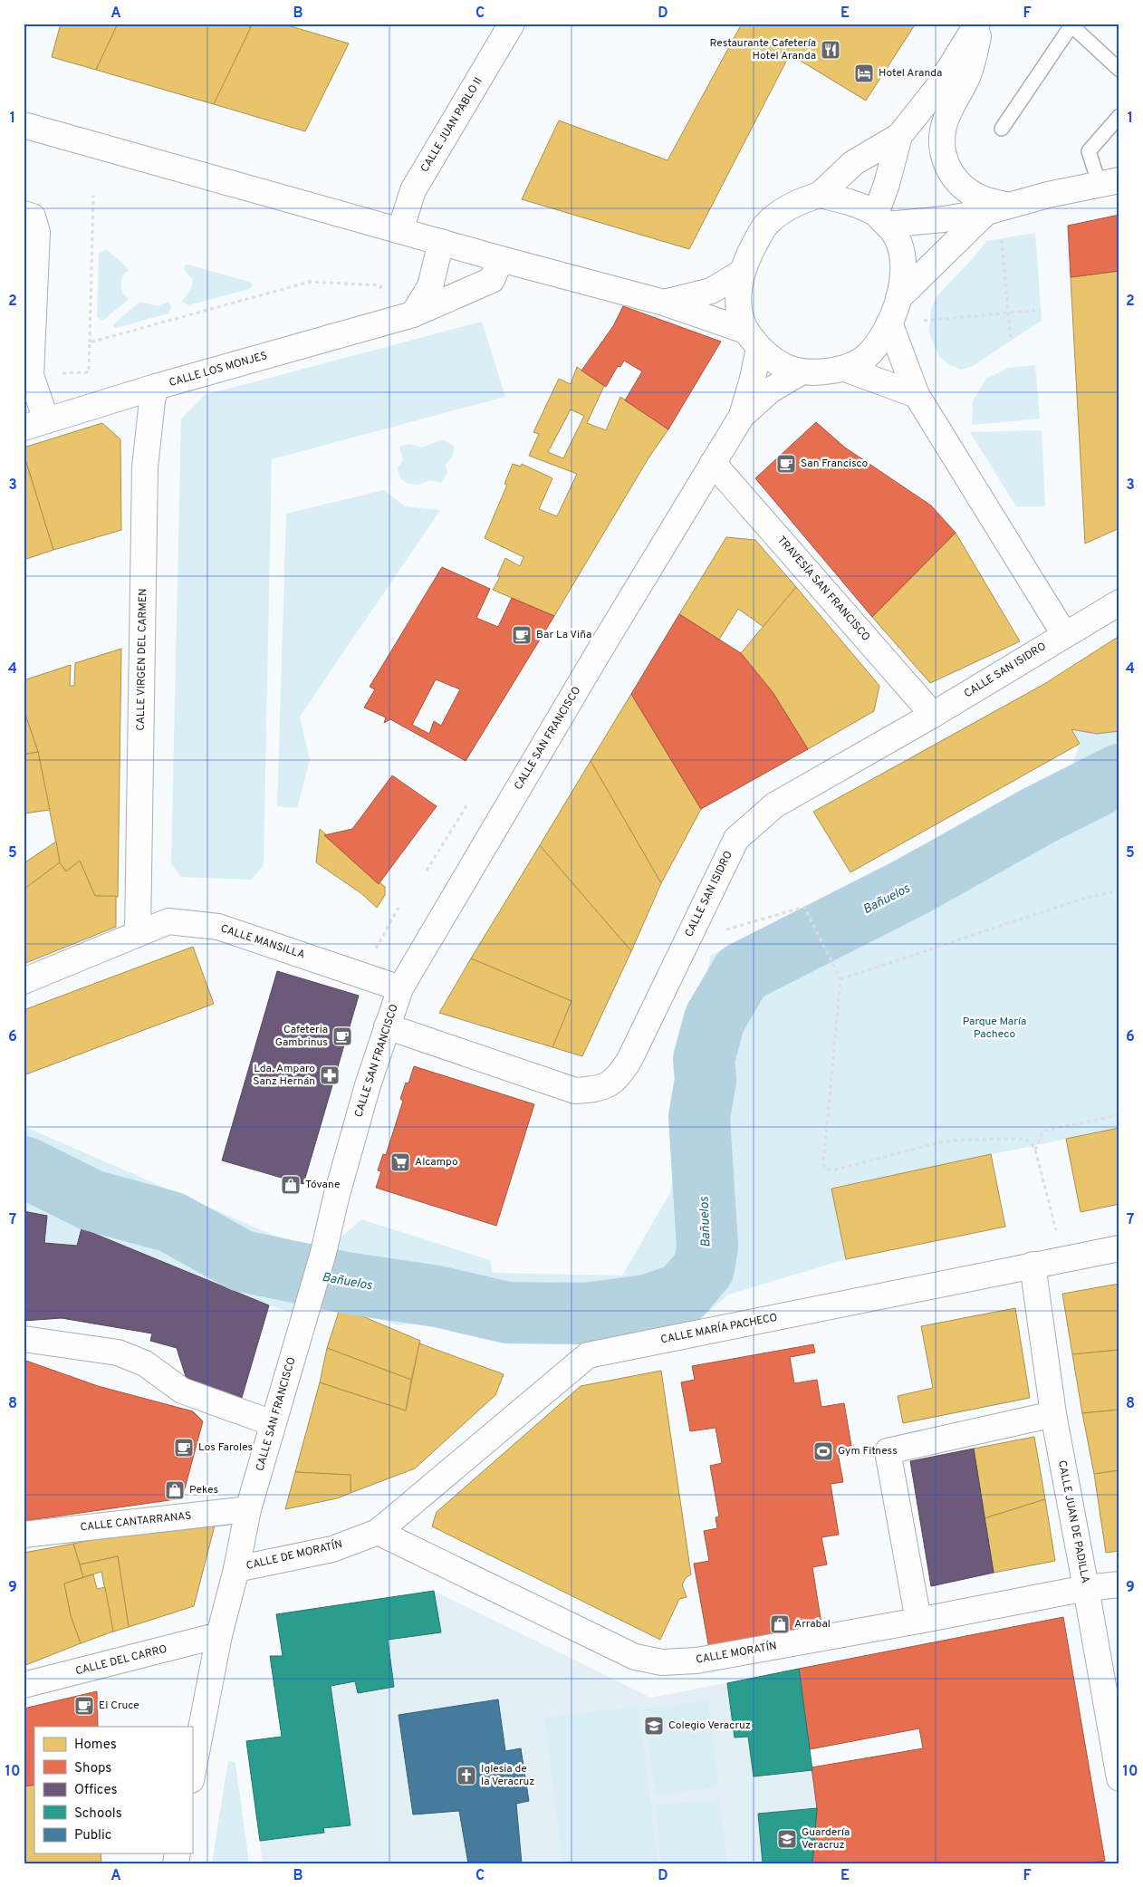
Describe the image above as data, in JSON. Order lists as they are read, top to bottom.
{
  "streets": {
    "street": [
      "CALLE JUAN PABLO II",
      "CALLE LOS MONJES",
      "TRAVESÍA SAN FRANCISCO",
      "CALLE VIRGEN DEL CARMEN",
      "CALLE SAN ISIDRO",
      "CALLE SAN FRANCISCO",
      "CALLE MANSILLA",
      "CALLE MARÍA PACHECO",
      "CALLE CANTARRANAS",
      "CALLE JUAN DE PADILLA",
      "CALLE DE MORATÍN",
      "CALLE MORATÍN",
      "CALLE DEL CARRO"
    ]
  },
  "crossings": [
    ["CALLE LOS MONJES", "CALLE VIRGEN DEL CARMEN"],
    ["TRAVESÍA SAN FRANCISCO", "CALLE SAN ISIDRO"],
    ["TRAVESÍA SAN FRANCISCO", "CALLE SAN FRANCISCO"],
    ["CALLE VIRGEN DEL CARMEN", "CALLE MANSILLA"],
    ["CALLE SAN ISIDRO", "CALLE SAN FRANCISCO"],
    ["CALLE SAN FRANCISCO", "CALLE MANSILLA"],
    ["CALLE SAN FRANCISCO", "CALLE CANTARRANAS"],
    ["CALLE SAN FRANCISCO", "CALLE DE MORATÍN"],
    ["CALLE SAN FRANCISCO", "CALLE DEL CARRO"],
    ["CALLE MARÍA PACHECO", "CALLE JUAN DE PADILLA"],
    ["CALLE MARÍA PACHECO", "CALLE DE MORATÍN"],
    ["CALLE MARÍA PACHECO", "CALLE MORATÍN"],
    ["CALLE JUAN DE PADILLA", "CALLE MORATÍN"],
    ["CALLE DE MORATÍN", "CALLE MORATÍN"]
  ],
  "water": ["Bañuelos"],
  "parks": ["Parque María Pacheco"],
  "places": {
    "restaurant": ["Restaurante Cafetería Hotel Aranda"],
    "hotel": ["Hotel Aranda"],
    "cafe": [
      "San Francisco",
      "Bar La Viña",
      "Cafeteria Gambrinus",
      "Los Faroles",
      "El Cruce"
    ],
    "pharmacy": ["Lda. Amparo Sanz Hernán"],
    "supermarket": ["Alcampo"],
    "shop": ["Tóvane", "Pekes", "Arrabal"],
    "sports": ["Gym Fitness"],
    "school or university": ["Colegio Veracruz", "Guardería Veracruz"],
    "church": ["Iglesia de la Veracruz"]
  },
  "legend": [
    "Homes",
    "Shops",
    "Offices",
    "Schools",
    "Public"
  ],
  "grid": {
    "columns": [
      "A",
      "B",
      "C",
      "D",
      "E",
      "F"
    ],
    "rows": [
      "1",
      "2",
      "3",
      "4",
      "5",
      "6",
      "7",
      "8",
      "9",
      "10"
    ]
  }
}
